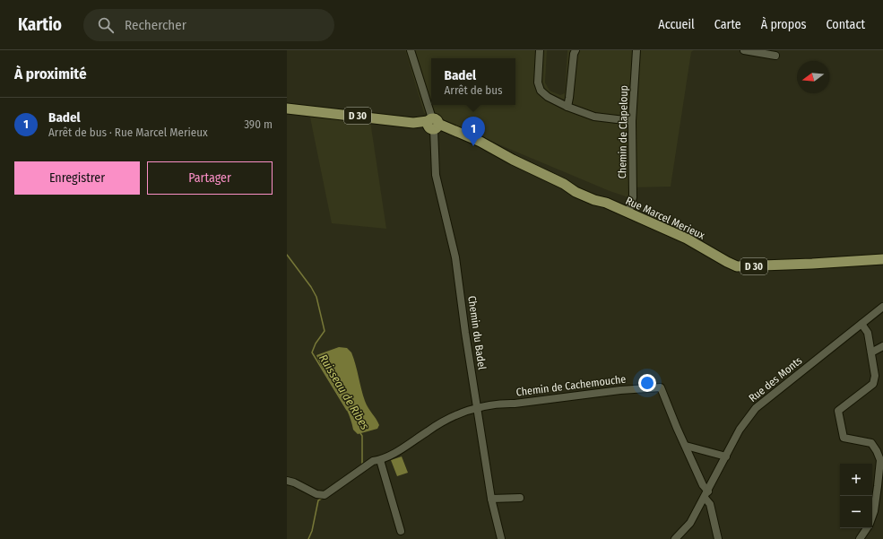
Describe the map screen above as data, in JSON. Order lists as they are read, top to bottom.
{
  "streets": {
    "main road": ["D 30", "Rue Marcel Merieux"],
    "street": [
      "Chemin de Clapeloup",
      "Chemin du Badel",
      "Rue des Monts",
      "Chemin de Cachemouche"
    ]
  },
  "crossings": [
    ["Chemin de Clapeloup", "Rue Marcel Merieux"],
    ["Rue Marcel Merieux", "Chemin du Badel"],
    ["Chemin du Badel", "Chemin de Cachemouche"],
    ["Rue des Monts", "Chemin de Cachemouche"]
  ],
  "water": ["Ruisseau de Ribes"],
  "north": "left",
  "page": {
    "header": "Kartio",
    "search": "Rechercher",
    "nav": [
      "Accueil",
      "Carte",
      "À propos",
      "Contact"
    ],
    "heading": "À proximité",
    "popup": ["Badel", "Arrêt de bus"],
    "list": [
      {
        "mark": "1",
        "name": "Badel",
        "note": "Arrêt de bus · Rue Marcel Merieux",
        "value": "390 m"
      }
    ],
    "pins": "1",
    "buttons": ["Enregistrer", "Partager"],
    "map_buttons": ["+", "−"]
  }
}
